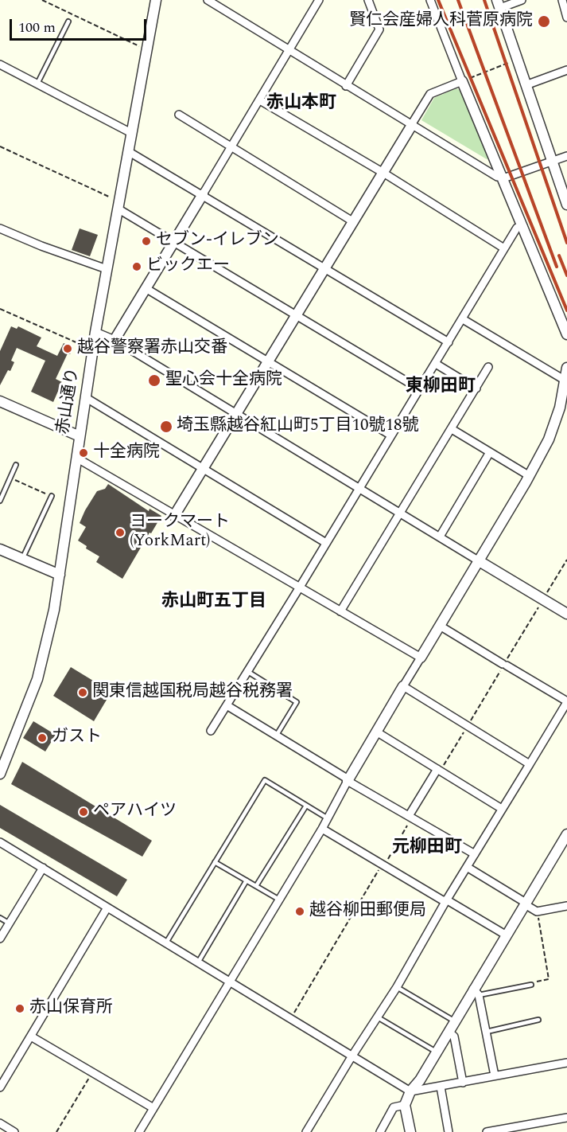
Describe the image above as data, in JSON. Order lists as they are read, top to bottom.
{
  "streets": {
    "street": ["赤山通り"]
  },
  "districts": [
    "赤山本町",
    "東柳田町",
    "赤山町五丁目",
    "元柳田町"
  ],
  "places": [
    "賢仁会産婦人科菅原病院",
    "セブン-イレブン",
    "ビックエー",
    "越谷警察署赤山交番",
    "聖心会十全病院",
    "埼玉縣越谷紅山町5丁目10號18號",
    "十全病院",
    "ヨークマート (YorkMart)",
    "関東信越国税局越谷税務署",
    "ガスト",
    "ペアハイツ",
    "越谷柳田郵便局",
    "赤山保育所"
  ],
  "scale_bar": "100 m"
}
